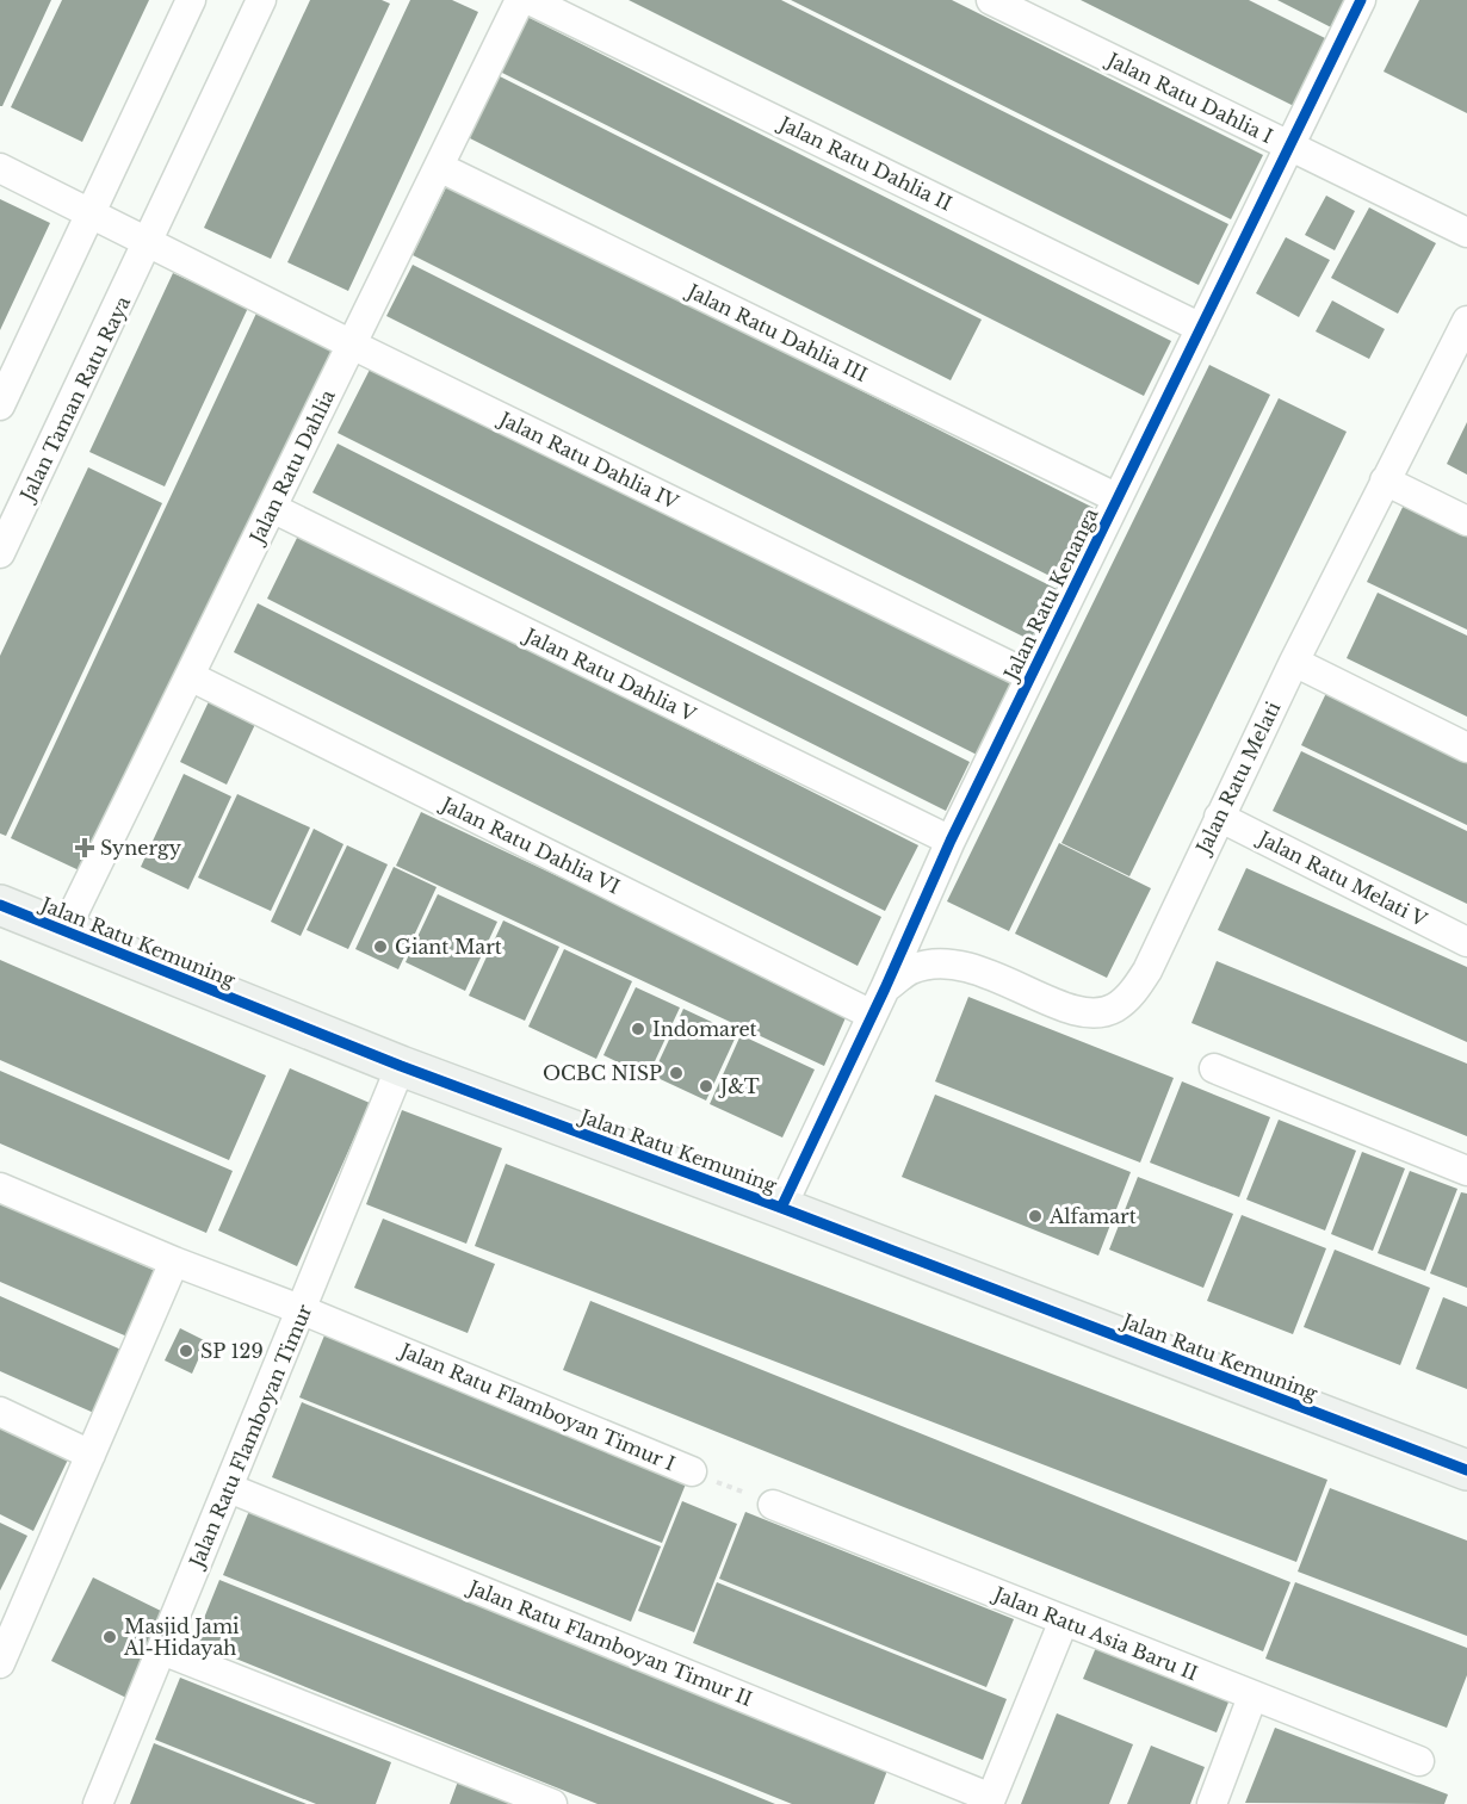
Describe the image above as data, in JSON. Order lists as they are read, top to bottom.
{
  "streets": {
    "street": [
      "Jalan Ratu Dahlia I",
      "Jalan Ratu Dahlia II",
      "Jalan Ratu Dahlia III",
      "Jalan Taman Ratu Raya",
      "Jalan Ratu Dahlia IV",
      "Jalan Ratu Dahlia",
      "Jalan Ratu Kenanga",
      "Jalan Ratu Dahlia V",
      "Jalan Ratu Melati",
      "Jalan Ratu Dahlia VI",
      "Jalan Ratu Melati V",
      "Jalan Ratu Kemuning",
      "Jalan Ratu Flamboyan Timur I",
      "Jalan Ratu Flamboyan Timur",
      "Jalan Ratu Asia Baru II",
      "Jalan Ratu Flamboyan Timur II"
    ]
  },
  "crossings": [
    ["Jalan Ratu Dahlia I", "Jalan Ratu Kenanga"],
    ["Jalan Ratu Dahlia II", "Jalan Ratu Kenanga"],
    ["Jalan Ratu Dahlia III", "Jalan Ratu Dahlia"],
    ["Jalan Ratu Dahlia III", "Jalan Ratu Kenanga"],
    ["Jalan Taman Ratu Raya", "Jalan Ratu Dahlia IV"],
    ["Jalan Ratu Dahlia IV", "Jalan Ratu Dahlia"],
    ["Jalan Ratu Dahlia IV", "Jalan Ratu Kenanga"],
    ["Jalan Ratu Dahlia", "Jalan Ratu Dahlia V"],
    ["Jalan Ratu Dahlia", "Jalan Ratu Dahlia VI"],
    ["Jalan Ratu Dahlia", "Jalan Ratu Kemuning"],
    ["Jalan Ratu Kenanga", "Jalan Ratu Dahlia V"],
    ["Jalan Ratu Kenanga", "Jalan Ratu Melati"],
    ["Jalan Ratu Kenanga", "Jalan Ratu Dahlia VI"],
    ["Jalan Ratu Kenanga", "Jalan Ratu Kemuning"],
    ["Jalan Ratu Melati", "Jalan Ratu Melati V"],
    ["Jalan Ratu Kemuning", "Jalan Ratu Flamboyan Timur"],
    ["Jalan Ratu Flamboyan Timur I", "Jalan Ratu Flamboyan Timur"],
    ["Jalan Ratu Flamboyan Timur I", "Jalan Ratu Asia Baru II"],
    ["Jalan Ratu Flamboyan Timur", "Jalan Ratu Flamboyan Timur II"]
  ],
  "places": {
    "health": ["Synergy"],
    "other": [
      "Giant Mart",
      "Indomaret",
      "OCBC NISP",
      "J&T",
      "Alfamart",
      "SP 129",
      "Masjid Jami Al-Hidayah"
    ]
  }
}
